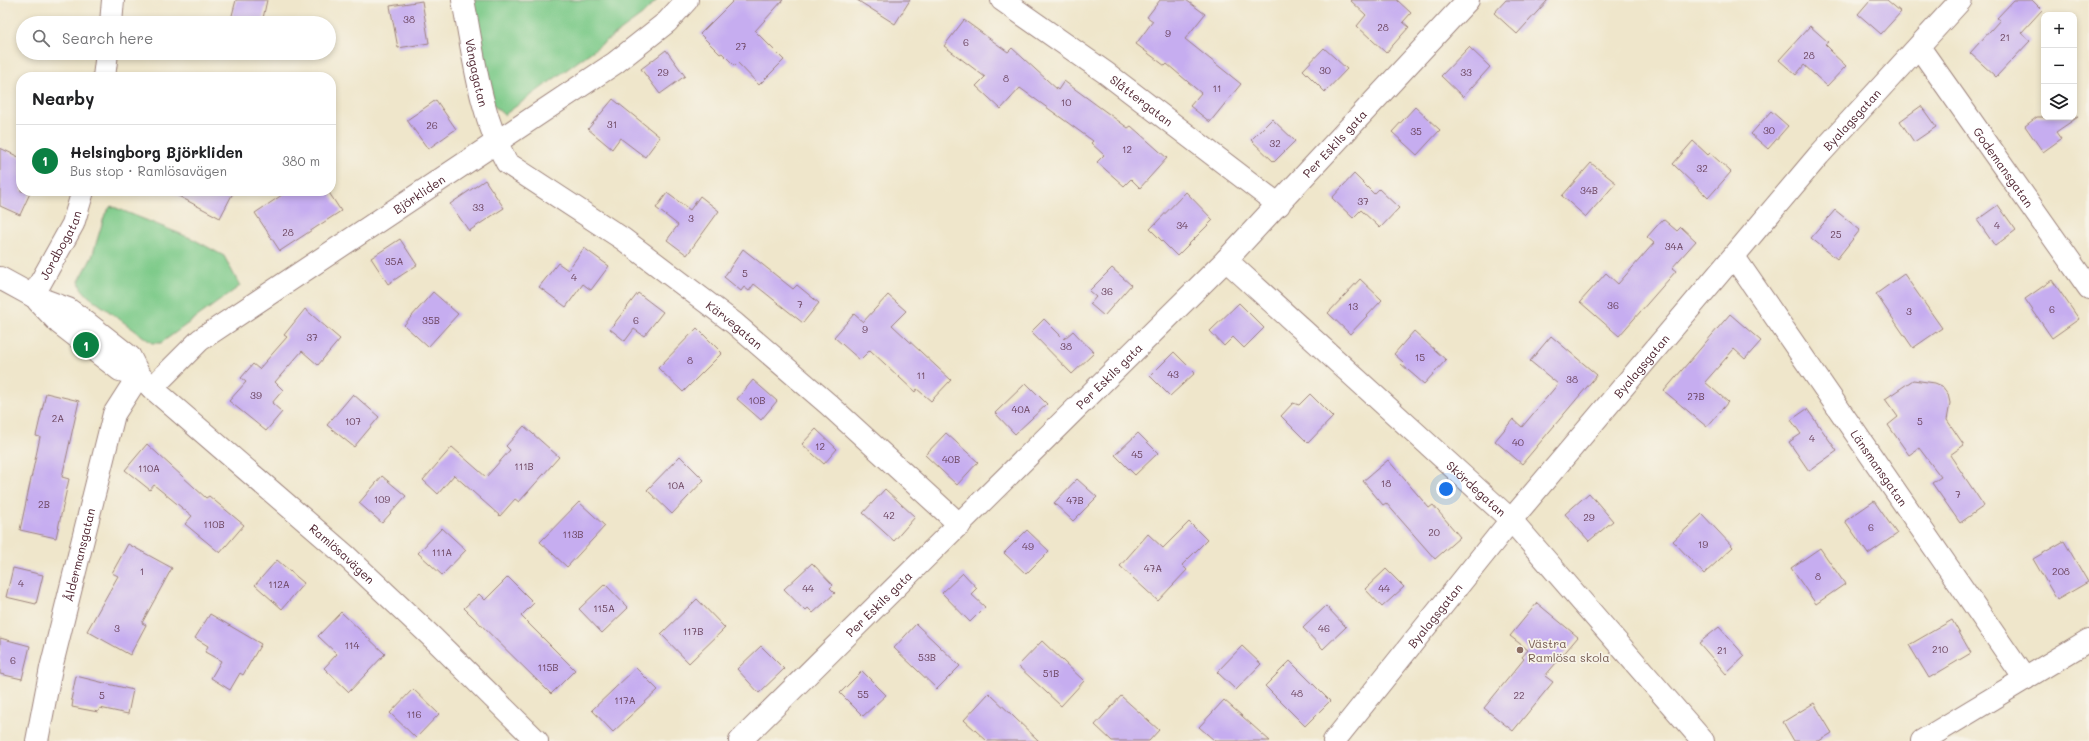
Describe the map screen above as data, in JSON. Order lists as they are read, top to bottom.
{
  "streets": {
    "street": [
      "Vångagatan",
      "Slåttergatan",
      "Byalagsgatan",
      "Per Eskils gata",
      "Godemansgatan",
      "Björkliden",
      "Jordbogatan",
      "Kärvegatan",
      "Länsmansgatan",
      "Skördegatan",
      "Ramlösavägen",
      "Åldermansgatan"
    ]
  },
  "crossings": [
    ["Vångagatan", "Björkliden"],
    ["Vångagatan", "Kärvegatan"],
    ["Slåttergatan", "Per Eskils gata"],
    ["Byalagsgatan", "Godemansgatan"],
    ["Byalagsgatan", "Länsmansgatan"],
    ["Byalagsgatan", "Skördegatan"],
    ["Per Eskils gata", "Kärvegatan"],
    ["Per Eskils gata", "Skördegatan"],
    ["Björkliden", "Kärvegatan"],
    ["Björkliden", "Ramlösavägen"],
    ["Björkliden", "Åldermansgatan"],
    ["Jordbogatan", "Ramlösavägen"],
    ["Ramlösavägen", "Åldermansgatan"]
  ],
  "places": ["Västra Ramlösa skola"],
  "house_numbers": [
    "38",
    "28",
    "9",
    "21",
    "6",
    "27",
    "28",
    "30",
    "29",
    "33",
    "8",
    "11",
    "10",
    "31",
    "26",
    "30",
    "35",
    "32",
    "12",
    "32",
    "34B",
    "37",
    "33",
    "3",
    "34",
    "4",
    "28",
    "25",
    "34A",
    "35A",
    "5",
    "4",
    "36",
    "7",
    "36",
    "13",
    "6",
    "3",
    "35B",
    "6",
    "9",
    "37",
    "38",
    "15",
    "8",
    "43",
    "11",
    "38",
    "39",
    "27B",
    "10B",
    "40A",
    "2A",
    "107",
    "5",
    "4",
    "40",
    "12",
    "45",
    "40B",
    "111B",
    "110A",
    "18",
    "10A",
    "7",
    "109",
    "47B",
    "2B",
    "42",
    "29",
    "110B",
    "6",
    "20",
    "113B",
    "19",
    "49",
    "111A",
    "47A",
    "1",
    "208",
    "8",
    "4",
    "112A",
    "44",
    "44",
    "115A",
    "3",
    "46",
    "117B",
    "114",
    "210",
    "21",
    "53B",
    "6",
    "115B",
    "51B",
    "48",
    "55",
    "5",
    "22",
    "117A",
    "116"
  ],
  "page": {
    "map_buttons": ["+", "−"],
    "search": "Search here",
    "heading": "Nearby",
    "list": [
      {
        "mark": "1",
        "name": "Helsingborg Björkliden",
        "note": "Bus stop · Ramlösavägen",
        "value": "380 m"
      }
    ],
    "pins": "1"
  }
}
